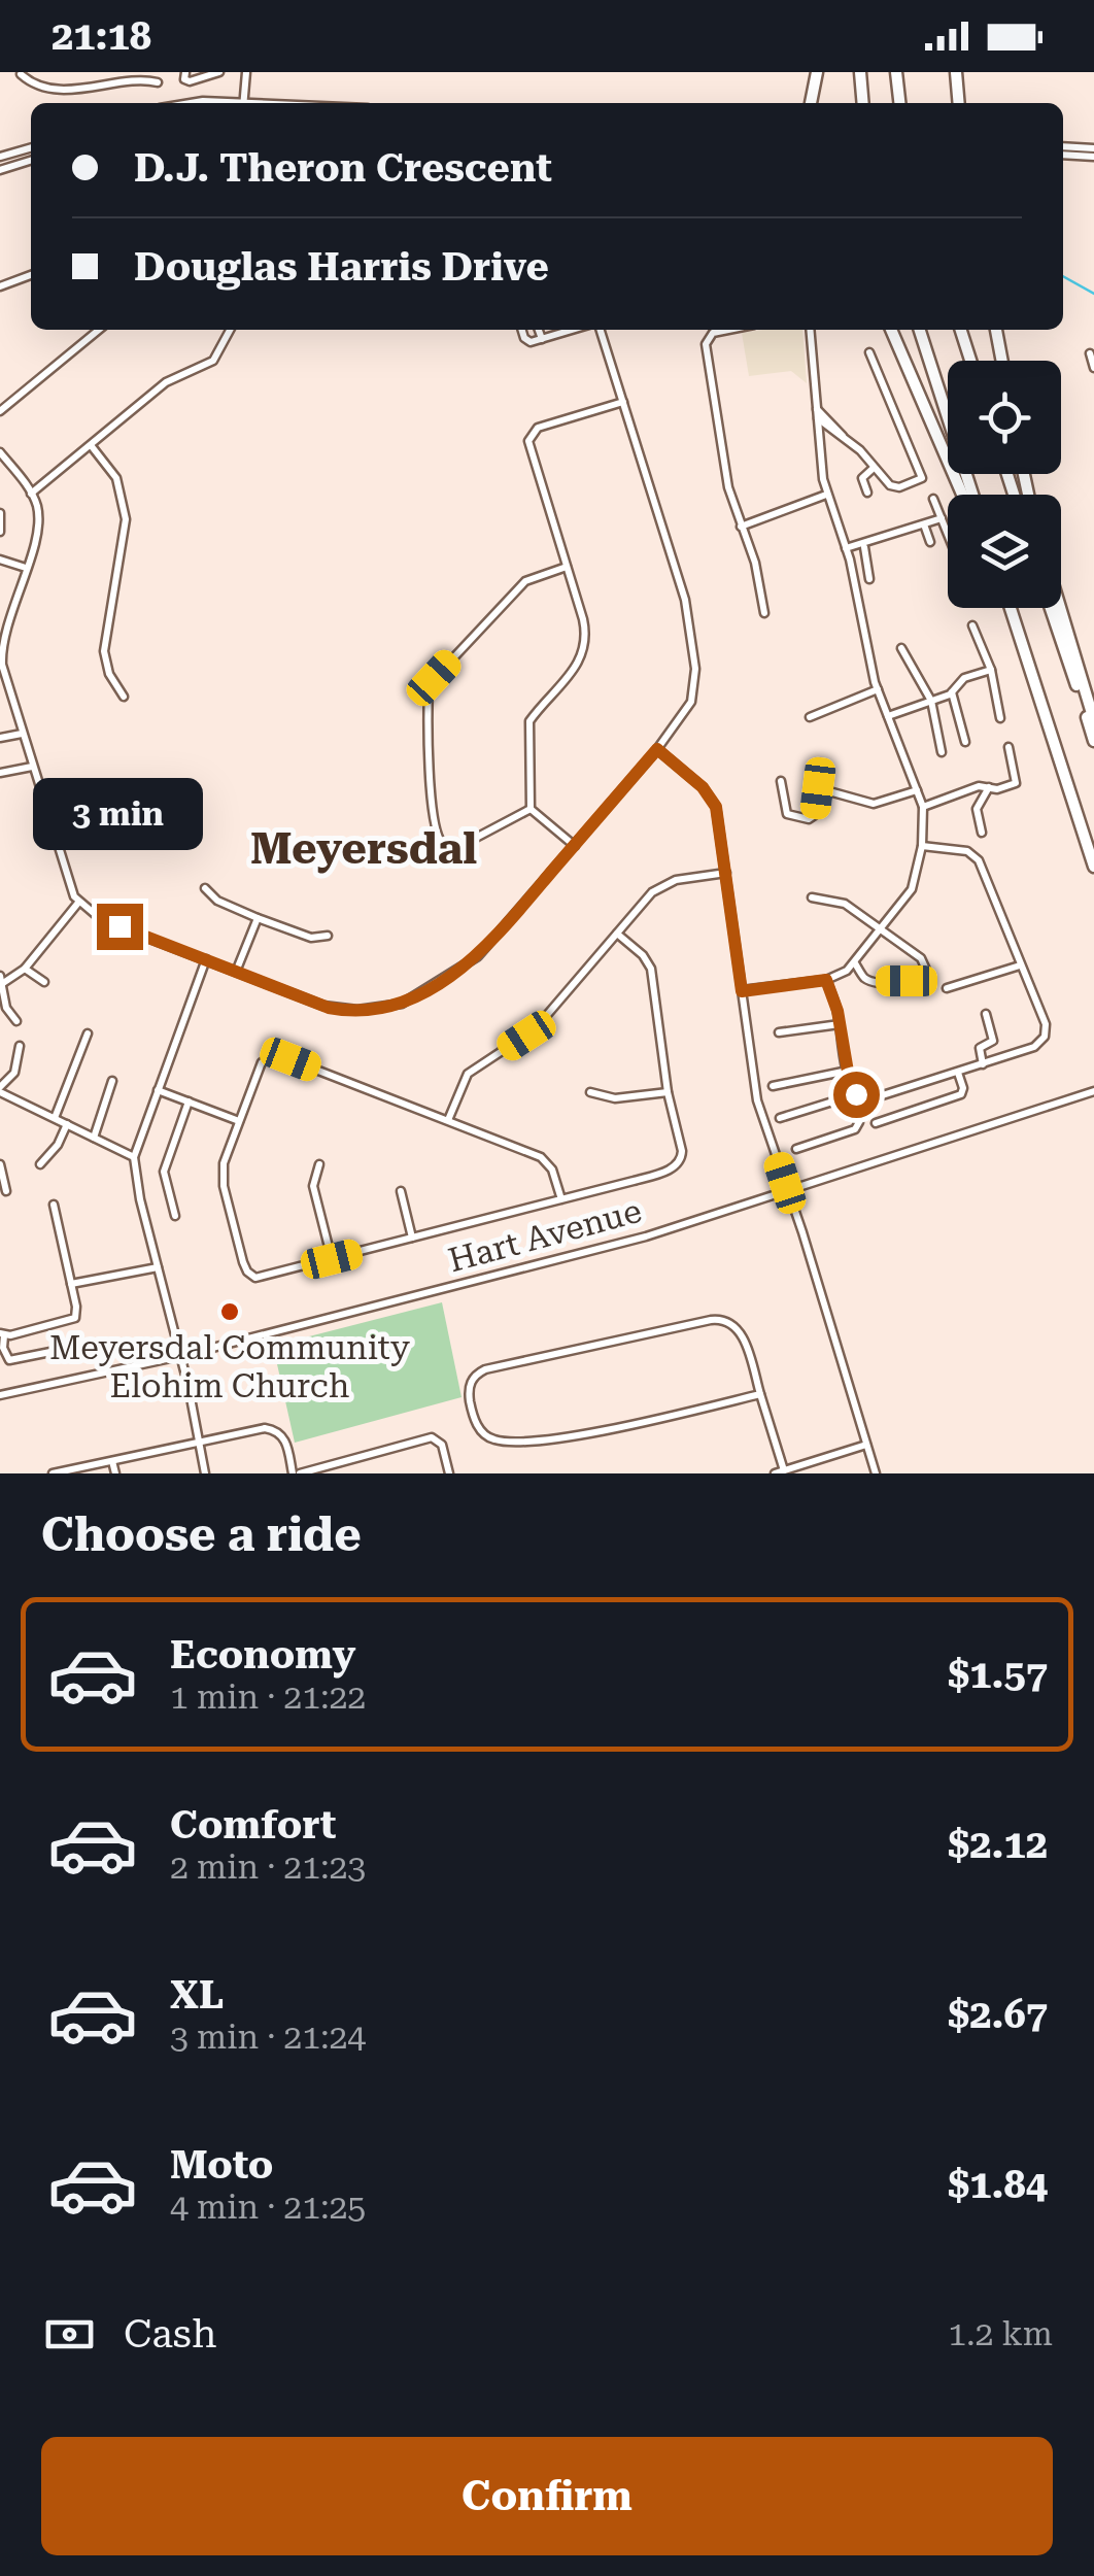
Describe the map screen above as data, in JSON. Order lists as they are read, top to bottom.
{
  "streets": {
    "street": ["Hart Avenue"]
  },
  "districts": ["Meyersdal"],
  "places": ["Meyersdal Community Elohim Church"],
  "page": {
    "status": "21:18",
    "banner": ["D.J. Theron Crescent", "Douglas Harris Drive"],
    "bubble": "3 min",
    "heading": "Choose a ride",
    "list": [
      {
        "name": "Economy",
        "note": "1 min · 21:22",
        "value": "$1.57"
      },
      {
        "name": "Comfort",
        "note": "2 min · 21:23",
        "value": "$2.12"
      },
      {
        "name": "XL",
        "note": "3 min · 21:24",
        "value": "$2.67"
      },
      {
        "name": "Moto",
        "note": "4 min · 21:25",
        "value": "$1.84"
      }
    ],
    "pay": ["Cash", "1.2 km"],
    "buttons": "Confirm"
  }
}
